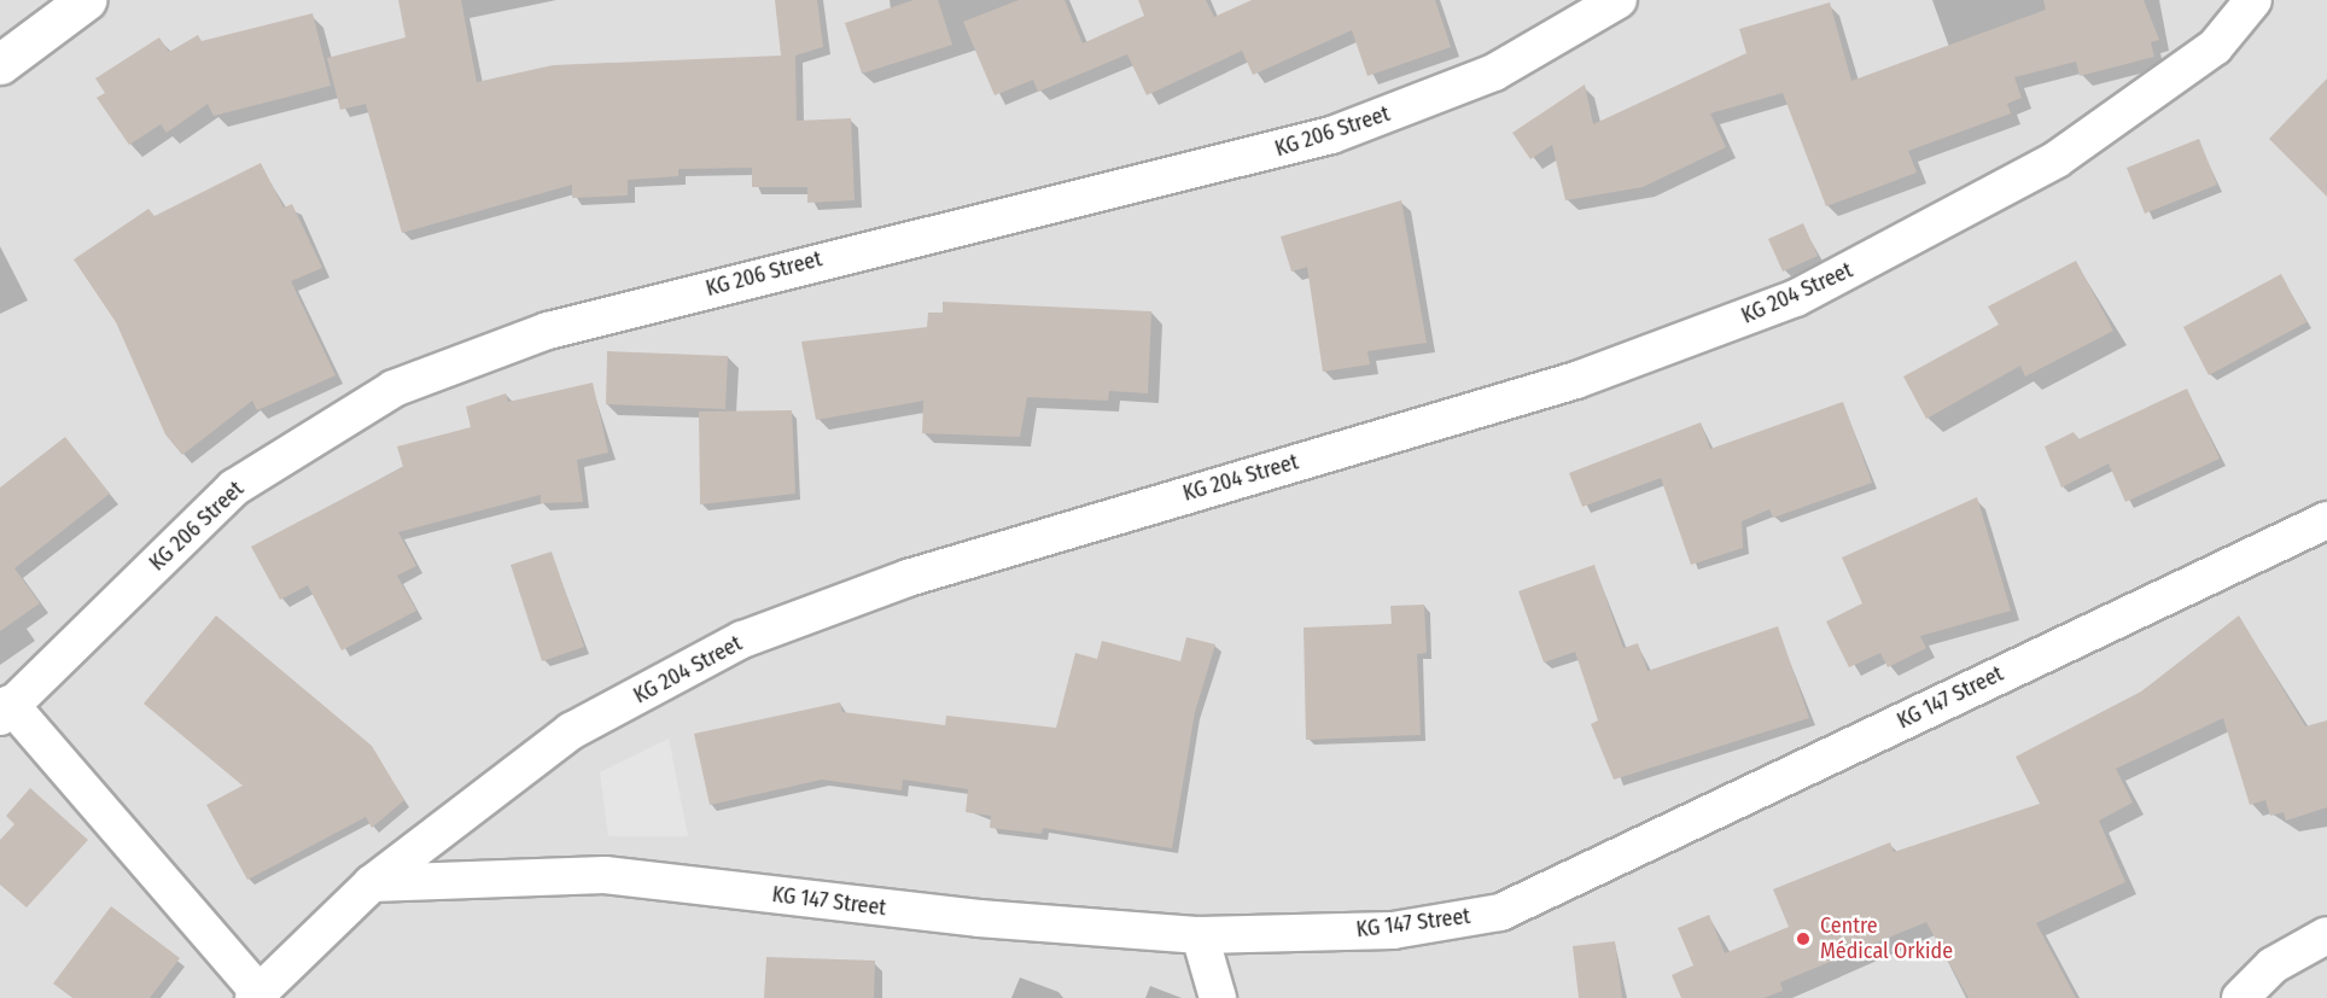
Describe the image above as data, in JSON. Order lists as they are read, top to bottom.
{
  "streets": {
    "street": ["KG 206 Street", "KG 204 Street", "KG 147 Street"]
  },
  "crossings": [
    ["KG 204 Street", "KG 147 Street"]
  ],
  "places": ["Centre Médical Orkide"]
}
